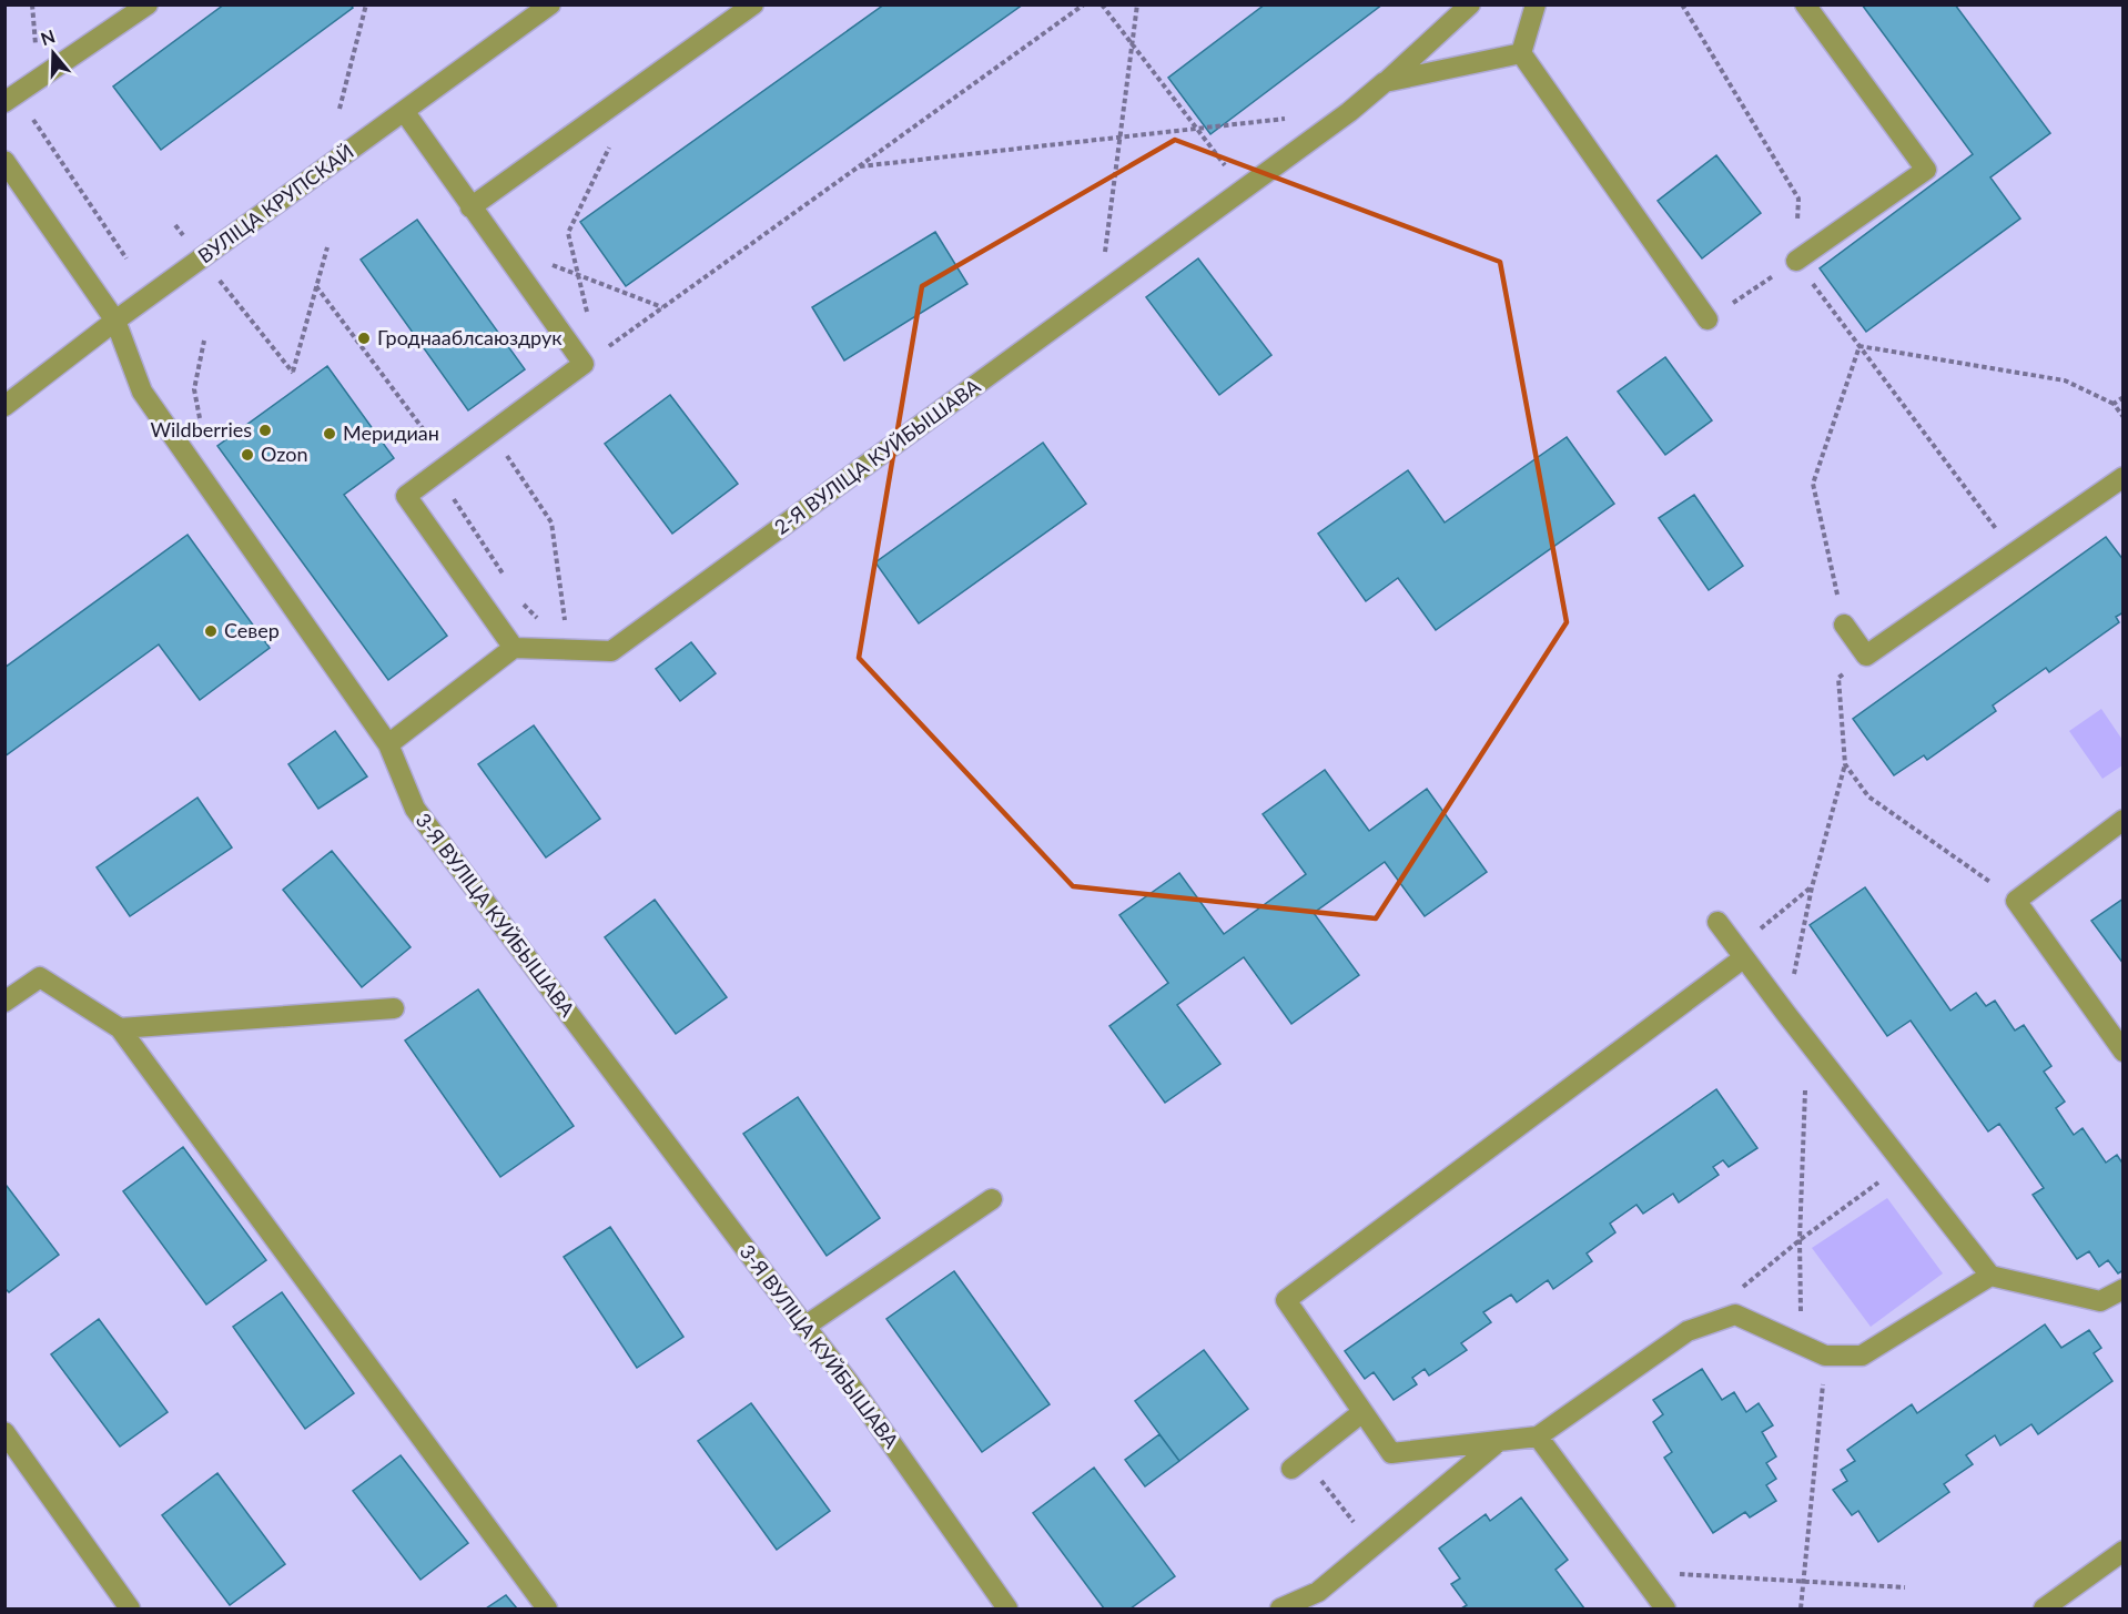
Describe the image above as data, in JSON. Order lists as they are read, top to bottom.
{
  "streets": {
    "street": ["ВУЛІЦА КРУПСКАЙ", "2-Я ВУЛІЦА КУЙБЫШАВА", "3-Я ВУЛІЦА КУЙБЫШАВА"]
  },
  "crossings": [
    ["ВУЛІЦА КРУПСКАЙ", "3-Я ВУЛІЦА КУЙБЫШАВА"]
  ],
  "places": [
    "Гроднааблсаюздрук",
    "Wildberries",
    "Меридиан",
    "Ozon",
    "Север"
  ],
  "north": "top"
}
